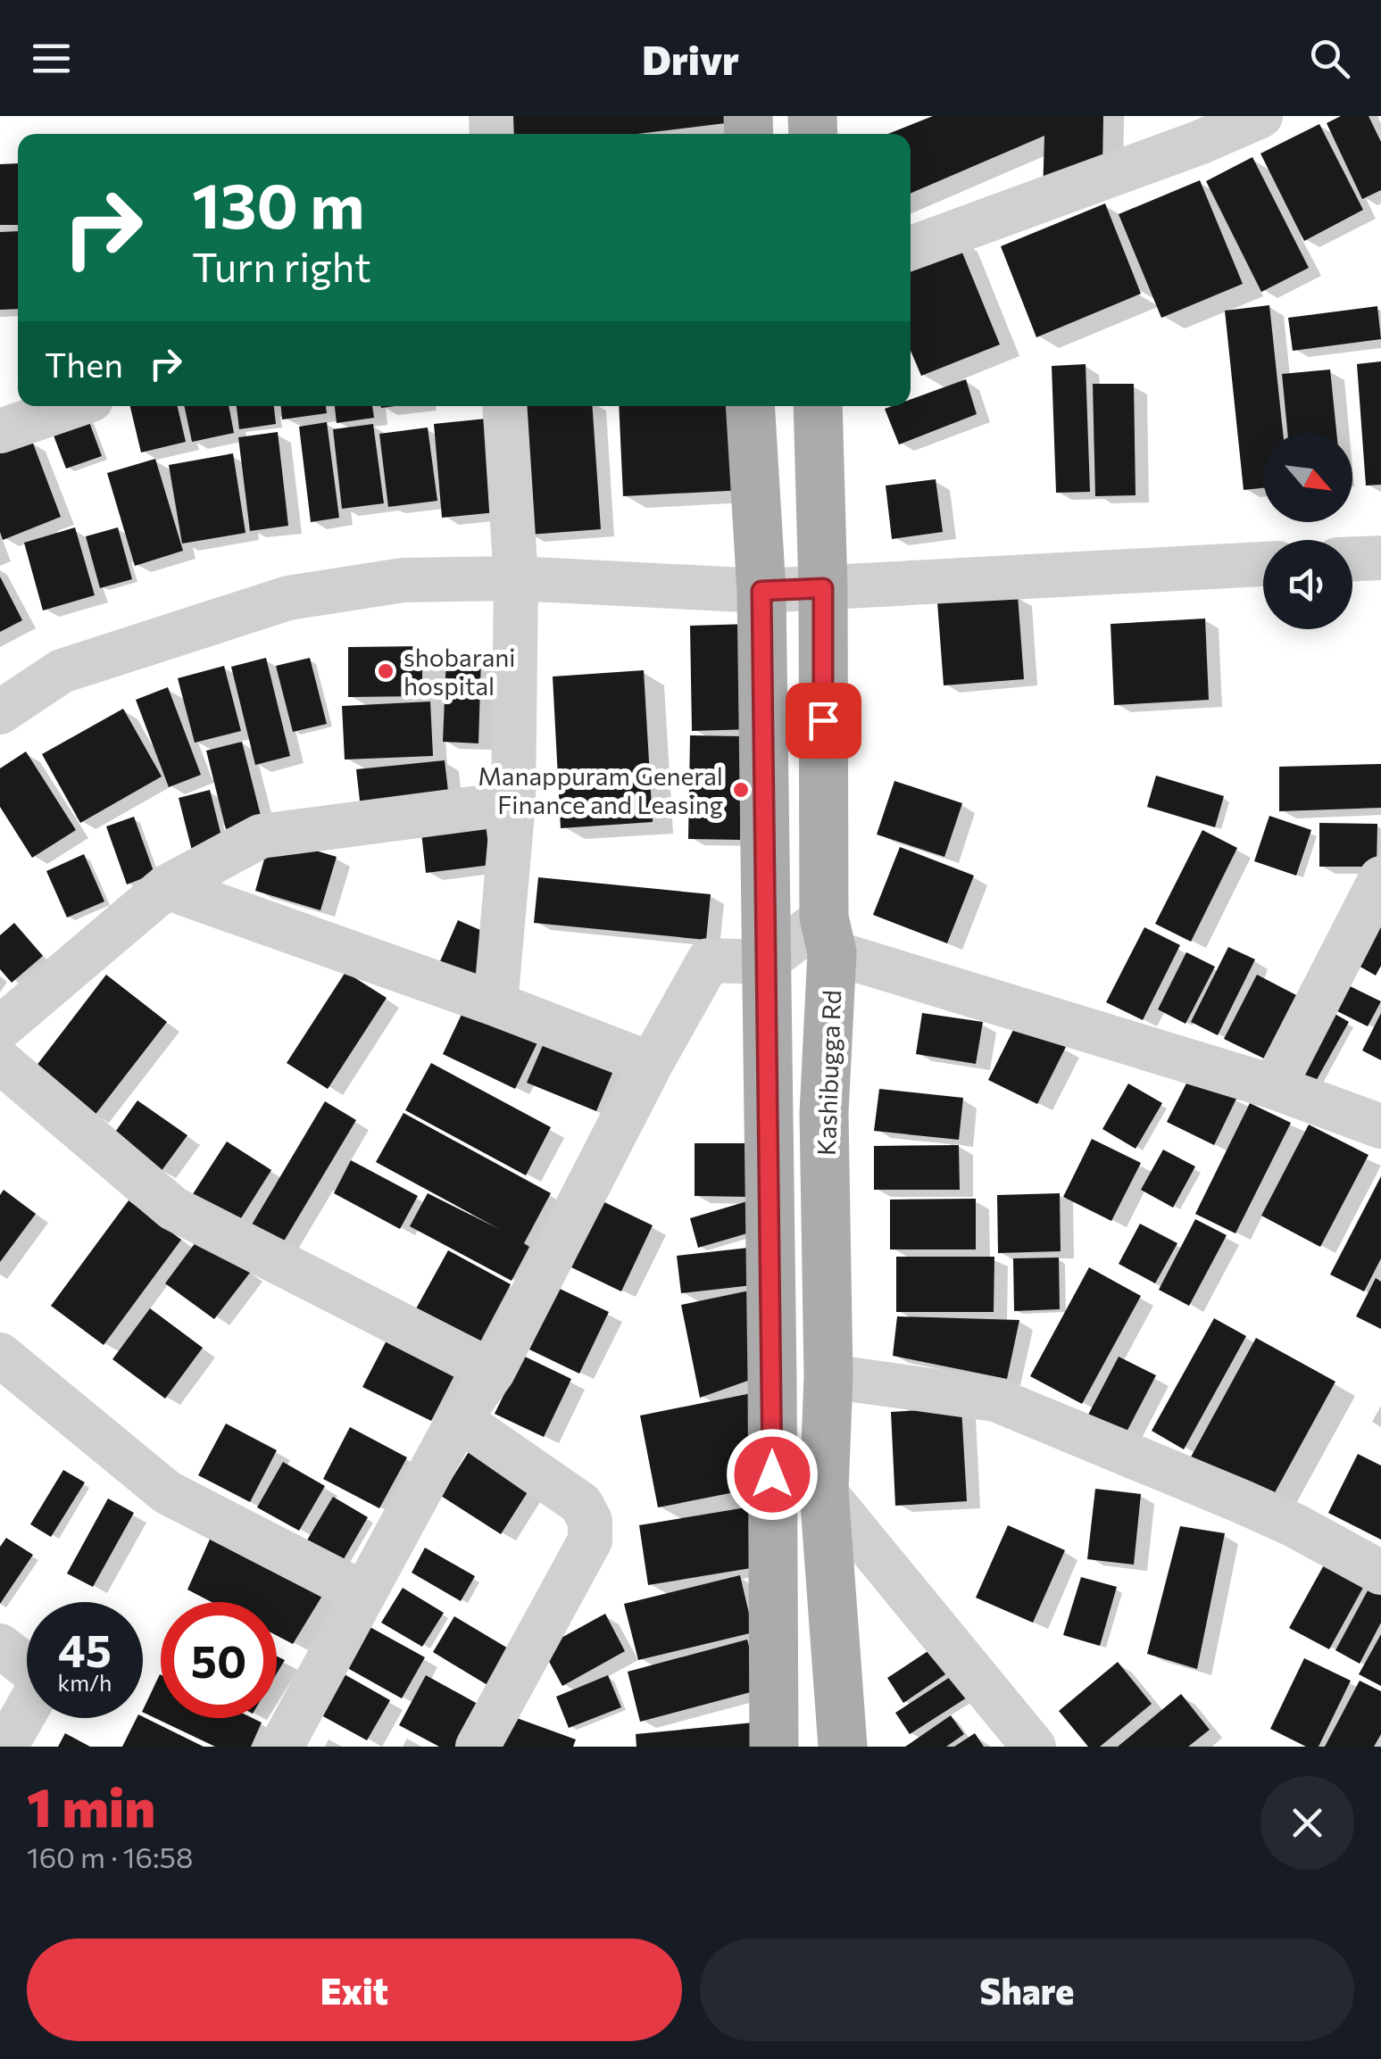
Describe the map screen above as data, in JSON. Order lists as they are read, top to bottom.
{
  "streets": {
    "main road": ["Kashibugga Rd"]
  },
  "places": ["shobarani hospital", "Manappuram General Finance and Leasing"],
  "north": "bottom right",
  "page": {
    "header": "Drivr",
    "turn": ["130 m", "Turn right"],
    "then": "Then",
    "speed": "45 km/h",
    "limit": "50",
    "heading": ["1 min", "160 m · 16:58"],
    "buttons": ["Exit", "Share"]
  }
}
